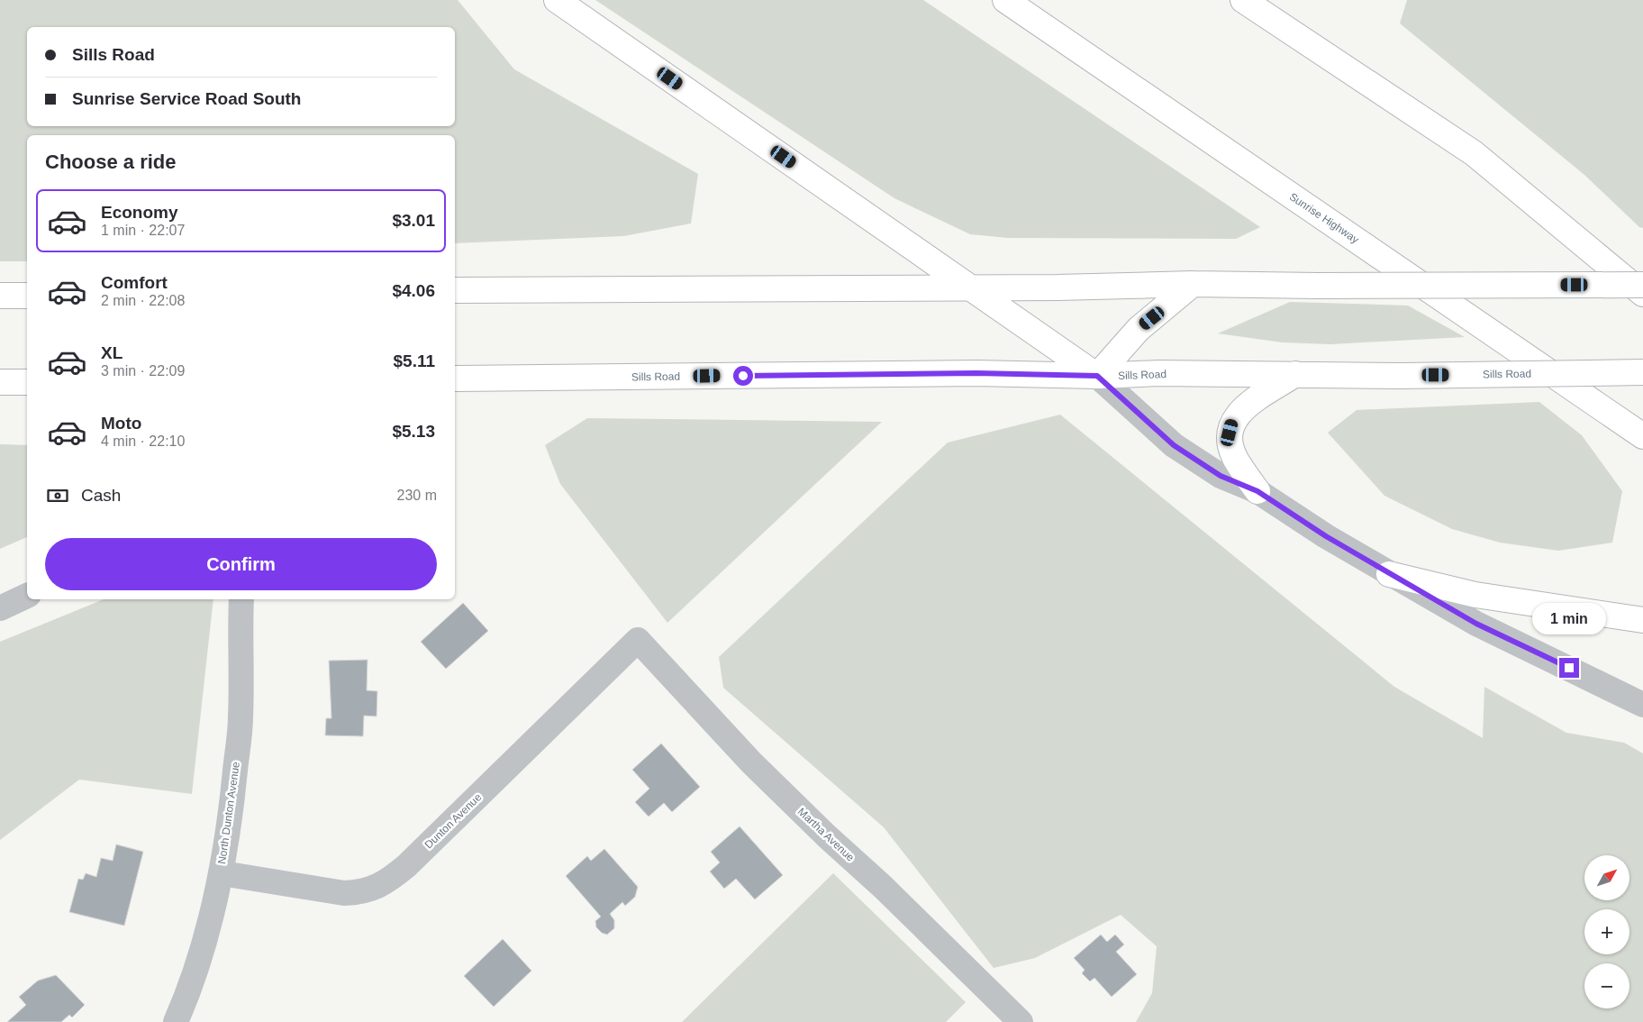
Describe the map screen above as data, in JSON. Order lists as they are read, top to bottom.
{
  "streets": {
    "main road": ["Sunrise Highway", "Sills Road"],
    "street": ["North Dunton Avenue", "Dunton Avenue", "Martha Avenue"]
  },
  "crossings": [
    ["North Dunton Avenue", "Dunton Avenue"],
    ["Dunton Avenue", "Martha Avenue"]
  ],
  "north": "top right",
  "page": {
    "banner": ["Sills Road", "Sunrise Service Road South"],
    "heading": "Choose a ride",
    "list": [
      {
        "name": "Economy",
        "note": "1 min · 22:07",
        "value": "$3.01"
      },
      {
        "name": "Comfort",
        "note": "2 min · 22:08",
        "value": "$4.06"
      },
      {
        "name": "XL",
        "note": "3 min · 22:09",
        "value": "$5.11"
      },
      {
        "name": "Moto",
        "note": "4 min · 22:10",
        "value": "$5.13"
      }
    ],
    "pay": ["Cash", "230 m"],
    "buttons": "Confirm",
    "bubble": "1 min",
    "map_buttons": ["+", "−"]
  }
}
